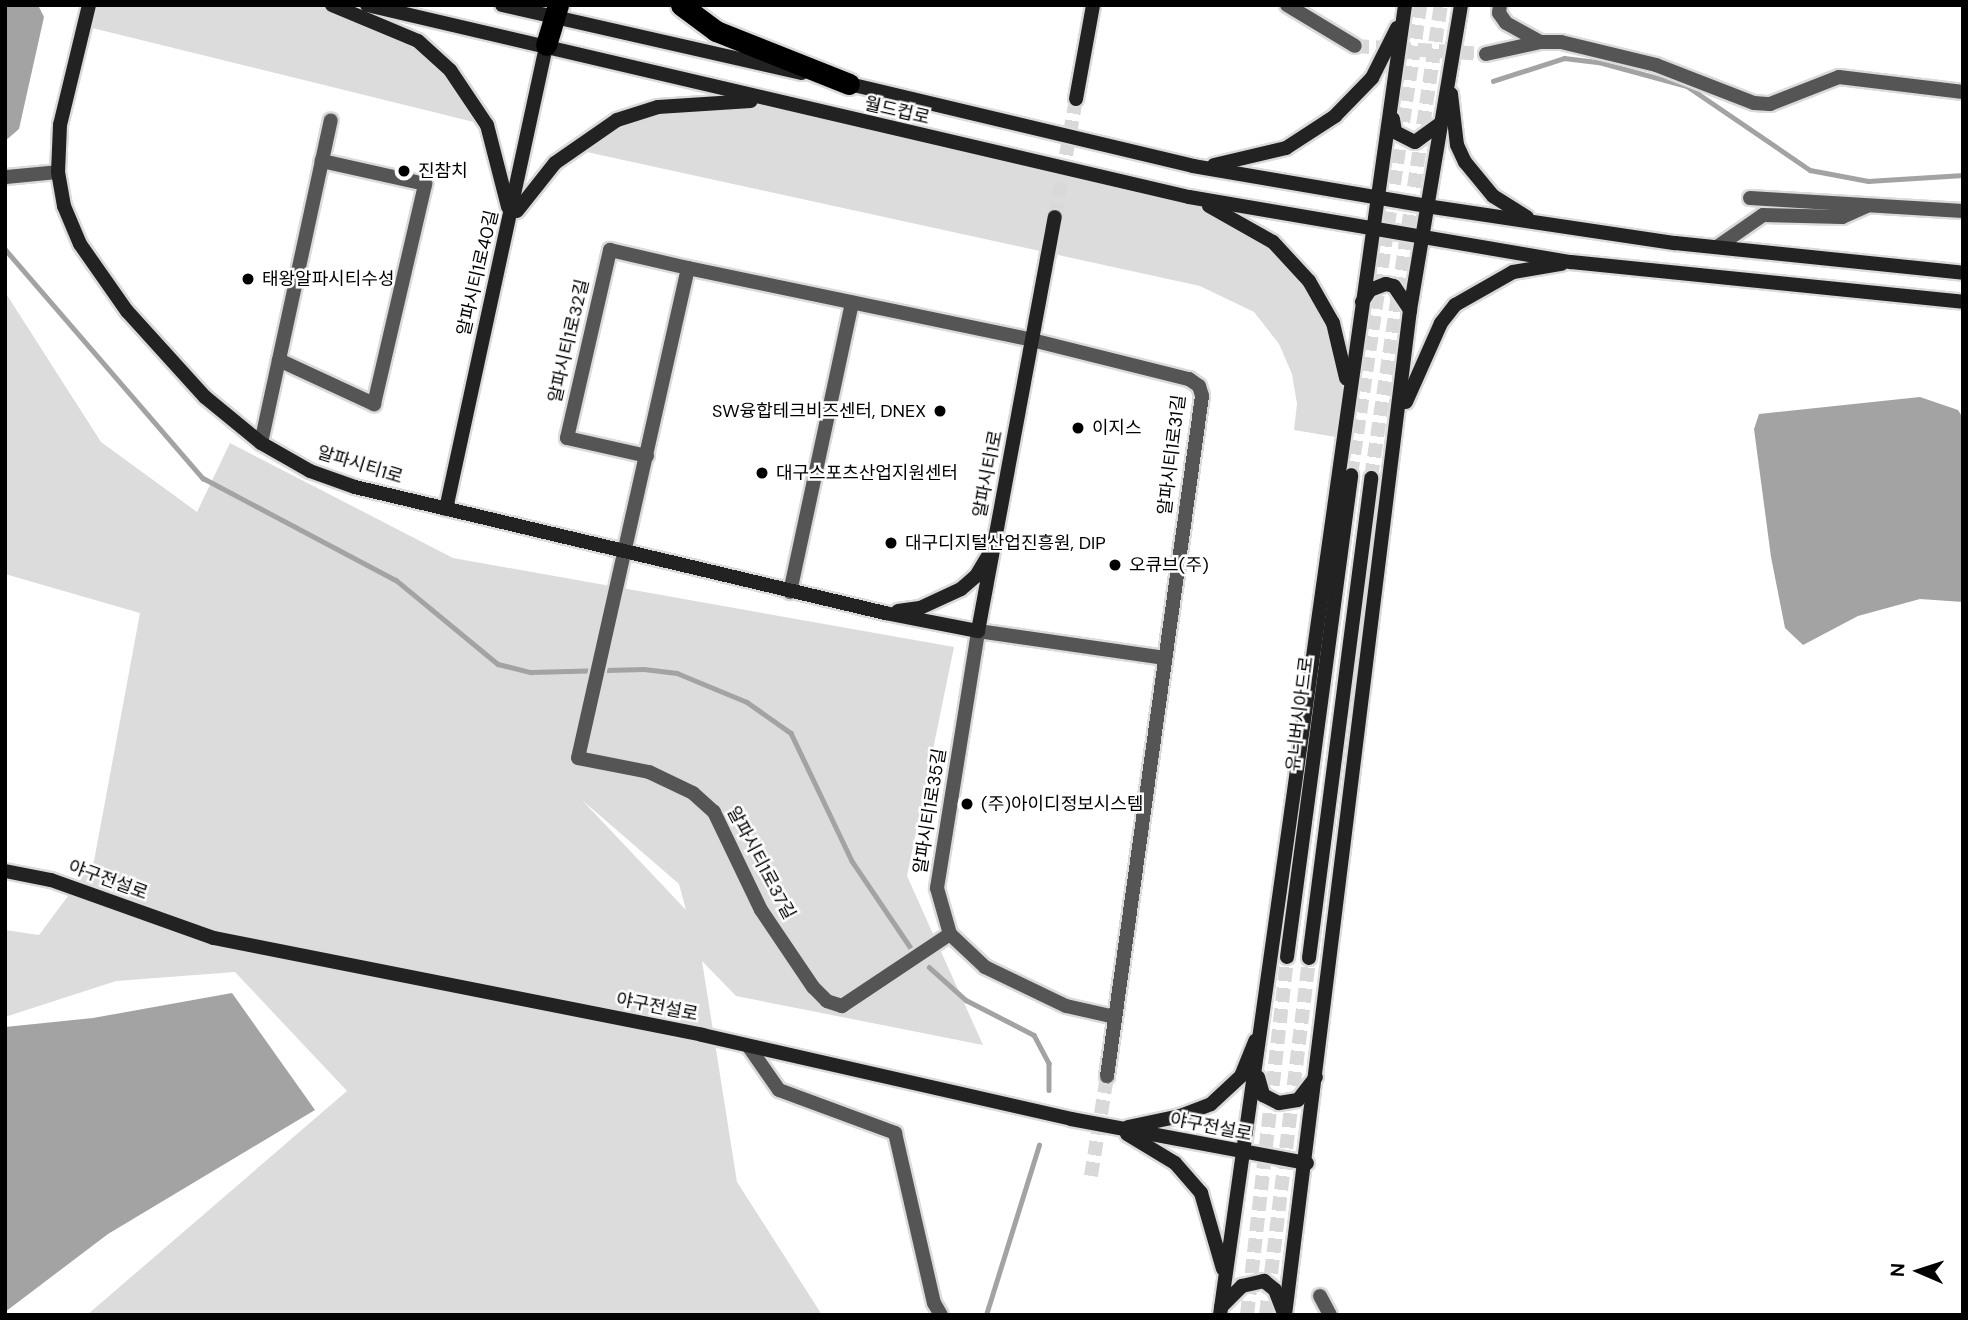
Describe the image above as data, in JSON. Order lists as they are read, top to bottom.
{
  "streets": {
    "main road": [
      "월드컵로",
      "알파시티1로40길",
      "알파시티1로",
      "유니버시아드로",
      "야구전설로"
    ],
    "street": [
      "알파시티1로32길",
      "알파시티1로31길",
      "알파시티1로35길",
      "알파시티1로37길"
    ]
  },
  "crossings": [
    ["월드컵로", "알파시티1로40길"],
    ["알파시티1로40길", "알파시티1로"],
    ["알파시티1로32길", "알파시티1로31길"],
    ["알파시티1로32길", "알파시티1로"],
    ["알파시티1로31길", "알파시티1로"],
    ["알파시티1로", "알파시티1로35길"],
    ["알파시티1로", "알파시티1로37길"],
    ["알파시티1로35길", "알파시티1로37길"]
  ],
  "places": [
    "진참치",
    "태왕알파시티수성",
    "SW융합테크비즈센터, DNEX",
    "이지스",
    "대구스포츠산업지원센터",
    "대구디지털산업진흥원, DIP",
    "오큐브(주)",
    "(주)아이디정보시스템"
  ],
  "north": "left"
}
